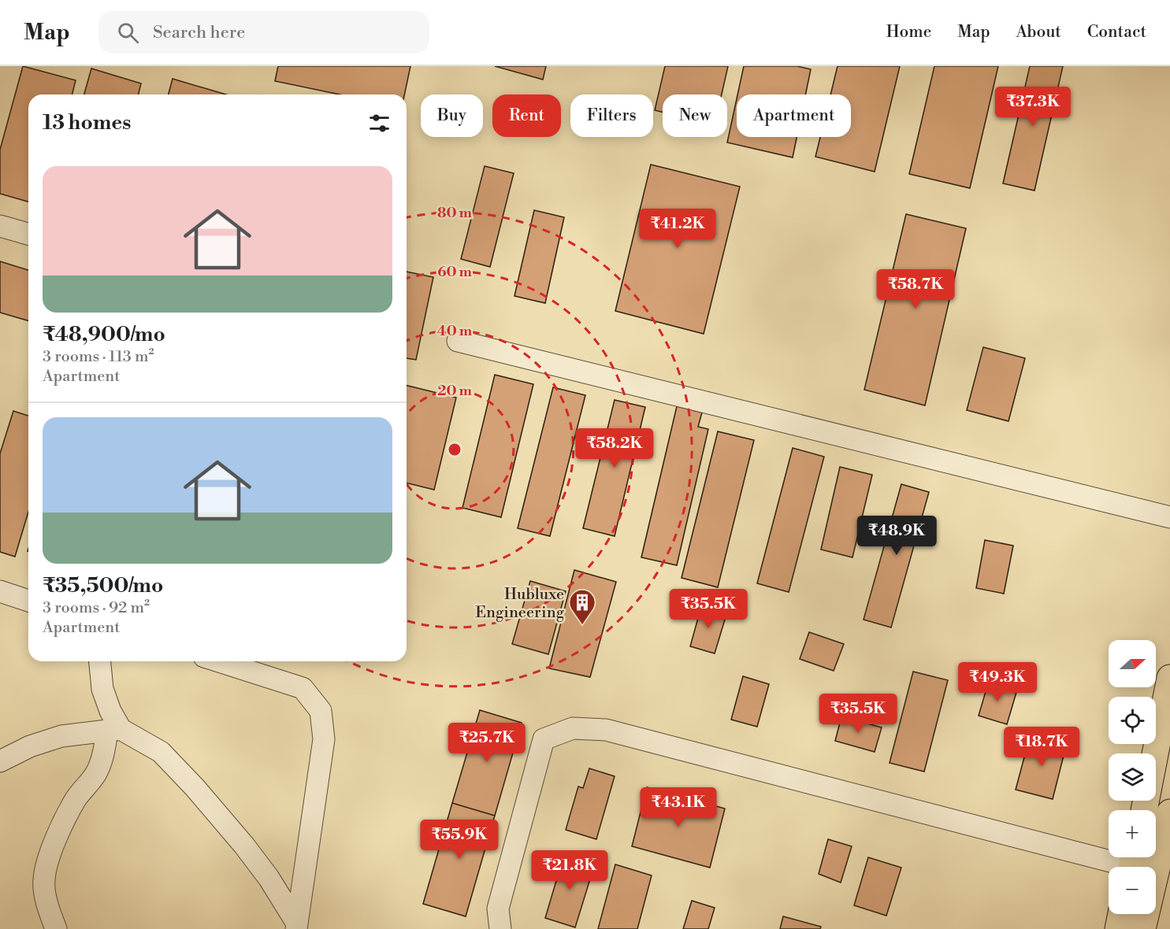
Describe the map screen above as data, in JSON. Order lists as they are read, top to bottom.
{
  "places": {
    "building": ["Hubluxe Engineering"]
  },
  "north": "right",
  "page": {
    "header": "Map",
    "search": "Search here",
    "nav": [
      "Home",
      "Map",
      "About",
      "Contact"
    ],
    "price": [
      "₹37.3K",
      "₹41.2K",
      "₹58.7K",
      "₹58.2K",
      "₹48.9K",
      "₹35.5K",
      "₹49.3K",
      "₹35.5K",
      "₹25.7K",
      "₹18.7K",
      "₹43.1K",
      "₹55.9K",
      "₹21.8K"
    ],
    "chip": [
      "Buy",
      "Rent",
      "Filters",
      "New",
      "Apartment"
    ],
    "heading": "13 homes",
    "list": [
      {
        "name": "₹48,900/mo",
        "note": "3 rooms · 113 m² · Apartment"
      },
      {
        "name": "₹35,500/mo",
        "note": "3 rooms · 92 m² · Apartment"
      }
    ],
    "map_buttons": ["+", "−"]
  },
  "rings": [
    "80 m",
    "60 m",
    "40 m",
    "20 m"
  ]
}
